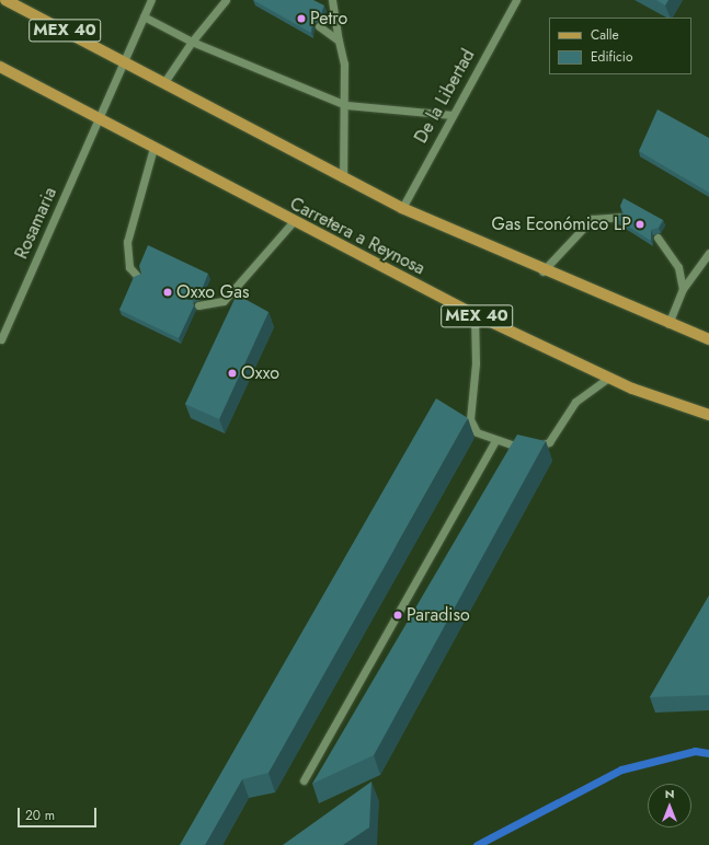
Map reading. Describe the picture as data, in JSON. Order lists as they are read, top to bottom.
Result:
{
  "streets": {
    "main road": ["MEX 40", "Carretera a Reynosa"],
    "street": ["De la Libertad", "Rosamaria"]
  },
  "crossings": [
    ["MEX 40", "De la Libertad"],
    ["MEX 40", "Rosamaria"],
    ["Rosamaria", "Carretera a Reynosa"]
  ],
  "places": [
    "Petro",
    "Gas Económico LP",
    "Oxxo Gas",
    "Oxxo",
    "Paradiso"
  ],
  "legend": ["Calle", "Edificio"],
  "scale_bar": "20 m",
  "north": "top"
}
